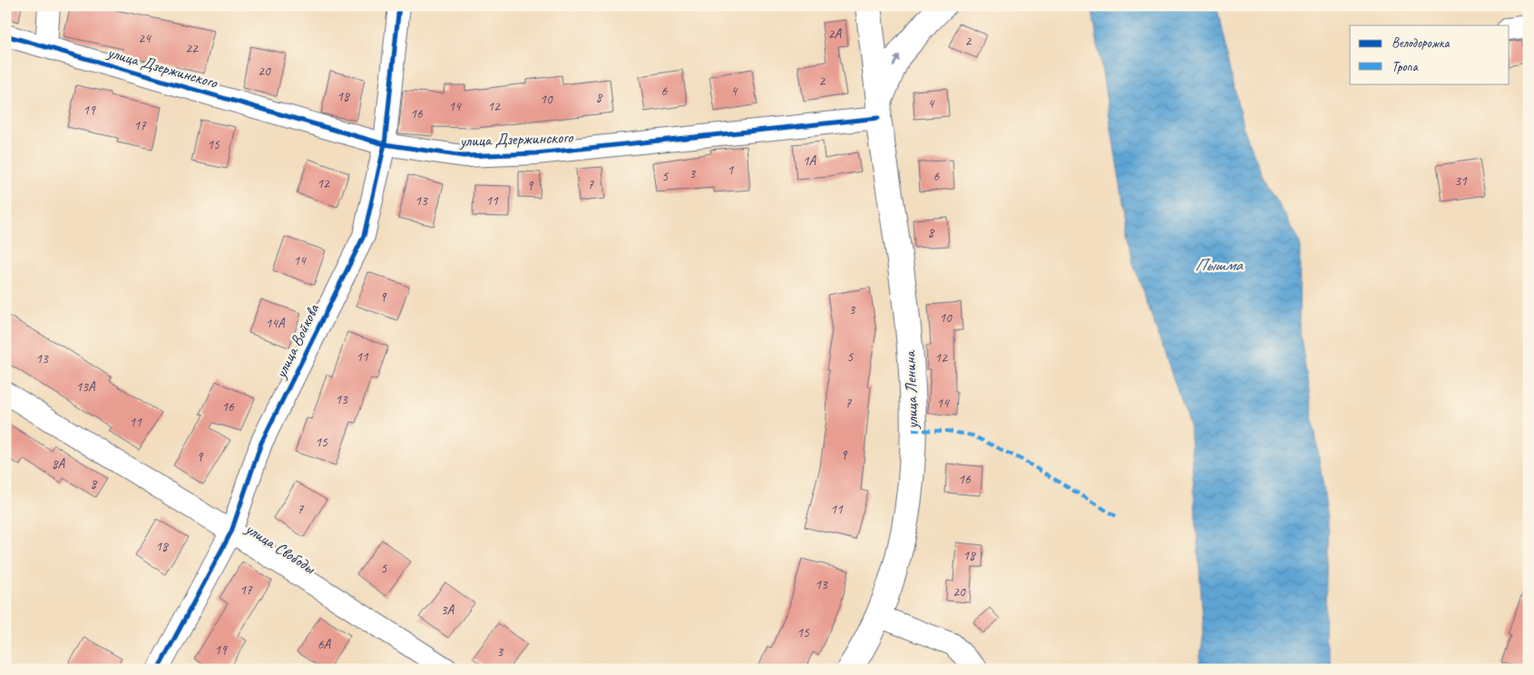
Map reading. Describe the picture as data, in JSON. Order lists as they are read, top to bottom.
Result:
{
  "streets": {
    "main road": ["улица Ленина"],
    "street": ["улица Дзержинского", "улица Войкова", "улица Свободы"]
  },
  "crossings": [
    ["улица Дзержинского", "улица Войкова"],
    ["улица Дзержинского", "улица Ленина"],
    ["улица Войкова", "улица Свободы"]
  ],
  "water": ["Пышма"],
  "house_numbers": [
    "2А",
    "24",
    "2",
    "22",
    "20",
    "2",
    "6",
    "4",
    "18",
    "8",
    "10",
    "4",
    "14",
    "12",
    "19",
    "16",
    "17",
    "15",
    "1А",
    "1",
    "3",
    "5",
    "6",
    "31",
    "12",
    "7",
    "9",
    "13",
    "11",
    "8",
    "14",
    "9",
    "3",
    "10",
    "14А",
    "11",
    "5",
    "12",
    "13",
    "13А",
    "13",
    "7",
    "14",
    "16",
    "11",
    "15",
    "9",
    "9",
    "8А",
    "16",
    "8",
    "7",
    "11",
    "18",
    "18",
    "5",
    "13",
    "17",
    "20",
    "3А",
    "15",
    "6А",
    "19",
    "3"
  ],
  "legend": ["Велодорожка", "Тропа"]
}
